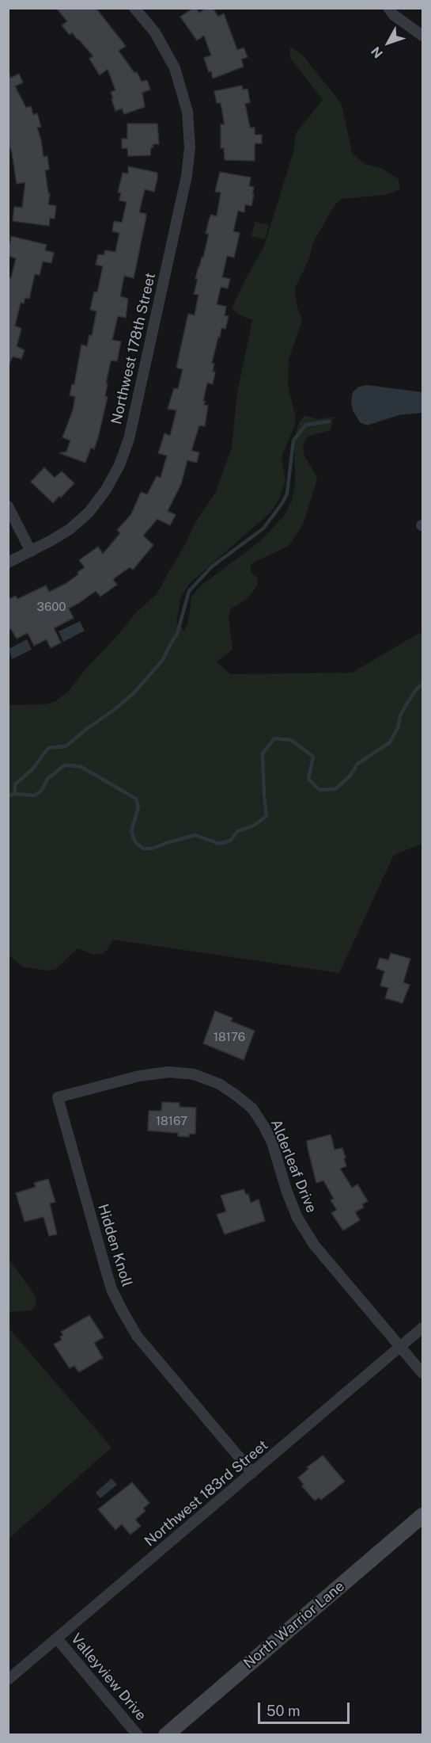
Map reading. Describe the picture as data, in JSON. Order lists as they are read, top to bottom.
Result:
{
  "streets": {
    "street": [
      "Northwest 178th Street",
      "Alderleaf Drive",
      "Hidden Knoll",
      "Northwest 183rd Street",
      "North Warrior Lane",
      "Valleyview Drive"
    ]
  },
  "crossings": [
    ["Alderleaf Drive", "Hidden Knoll"],
    ["Alderleaf Drive", "Northwest 183rd Street"],
    ["Hidden Knoll", "Northwest 183rd Street"],
    ["Northwest 183rd Street", "Valleyview Drive"]
  ],
  "house_numbers": ["3600", "18176", "18167"],
  "scale_bar": "50 m",
  "north": "bottom left"
}
